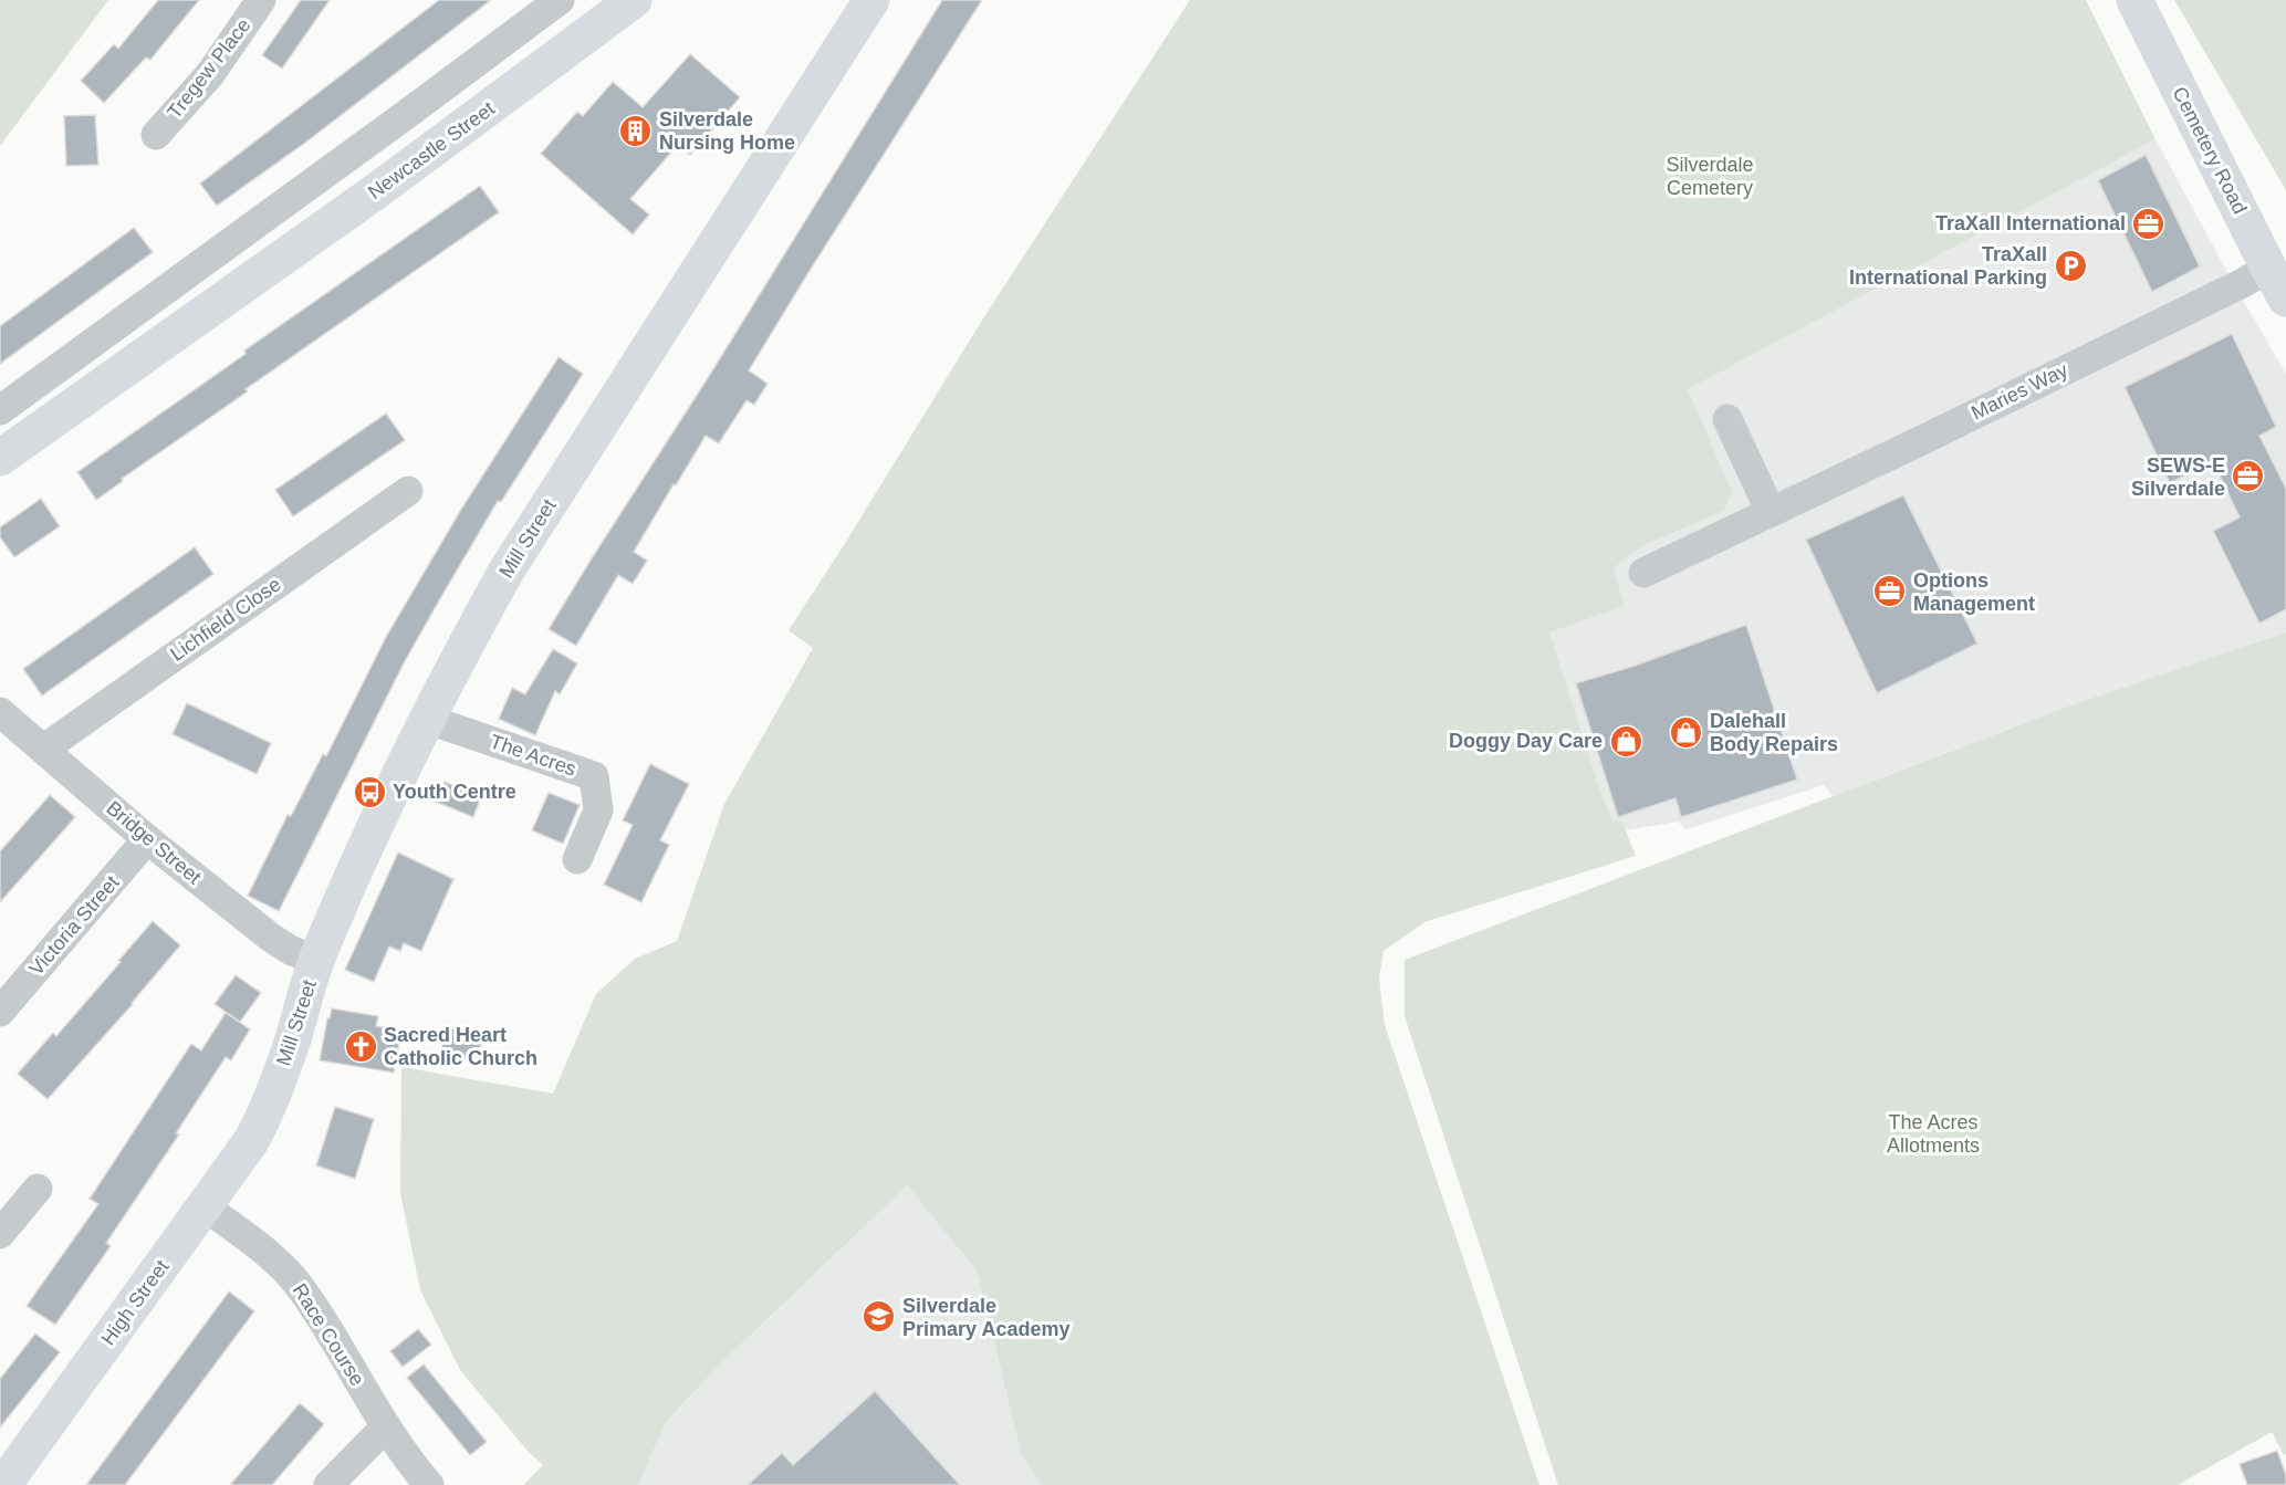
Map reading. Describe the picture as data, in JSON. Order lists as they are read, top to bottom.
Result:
{
  "streets": {
    "street": [
      "Tregew Place",
      "Newcastle Street",
      "Cemetery Road",
      "Maries Way",
      "Mill Street",
      "Lichfield Close",
      "The Acres",
      "Bridge Street",
      "Victoria Street",
      "High Street",
      "Race Course"
    ]
  },
  "crossings": [
    ["Cemetery Road", "Maries Way"],
    ["Mill Street", "The Acres"],
    ["Mill Street", "Bridge Street"],
    ["Mill Street", "High Street"],
    ["Lichfield Close", "Bridge Street"],
    ["Bridge Street", "Victoria Street"],
    ["High Street", "Race Course"]
  ],
  "parks": ["Silverdale Cemetery", "The Acres Allotments"],
  "places": {
    "building": ["Silverdale Nursing Home"],
    "office": ["TraXall International", "SEWS-E Silverdale", "Options Management"],
    "parking": ["TraXall International Parking"],
    "shop": ["Dalehall Body Repairs", "Doggy Day Care"],
    "bus stop": ["Youth Centre"],
    "church": ["Sacred Heart Catholic Church"],
    "school or university": ["Silverdale Primary Academy"]
  }
}
